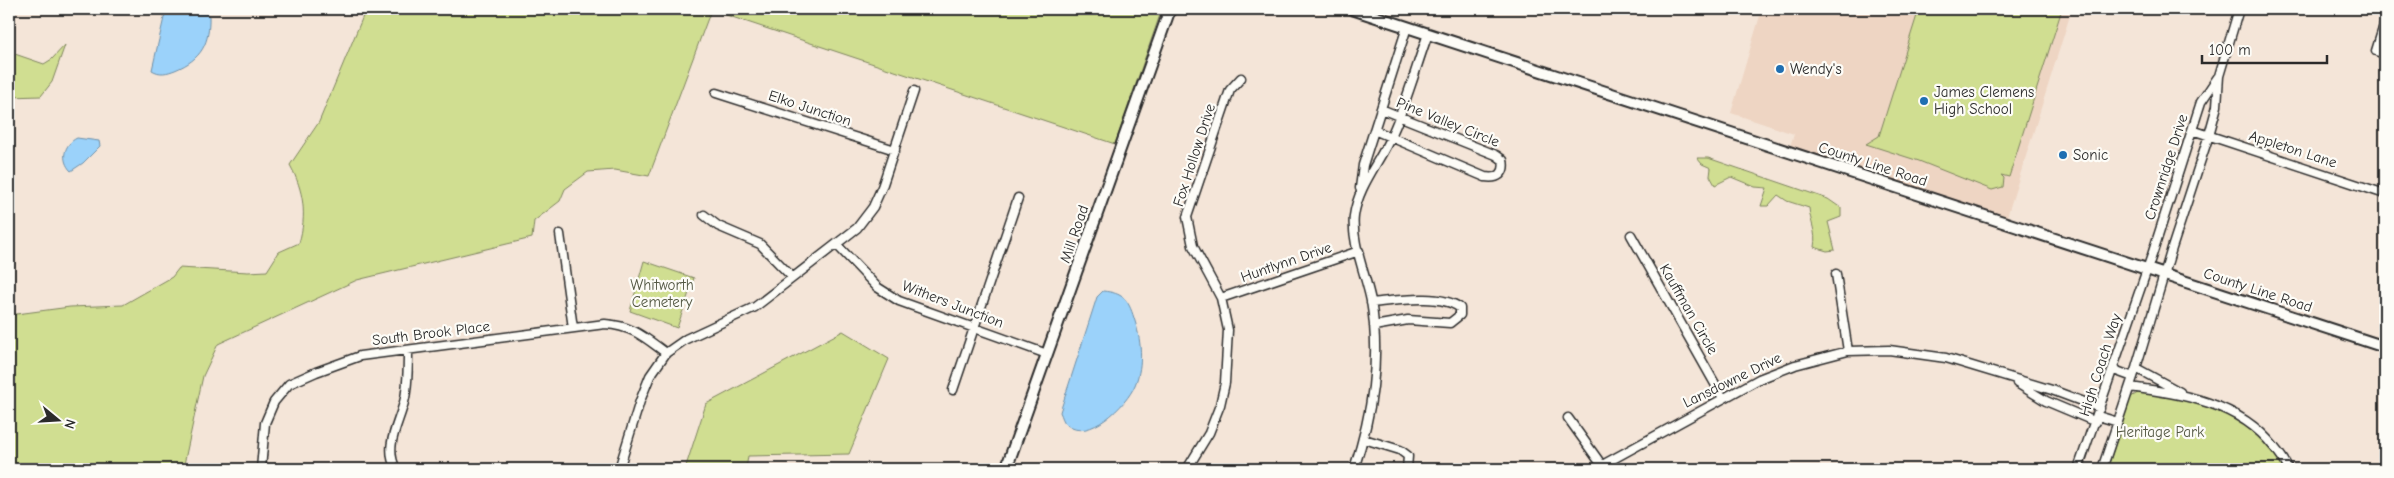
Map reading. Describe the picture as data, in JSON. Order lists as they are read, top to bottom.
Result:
{
  "streets": {
    "main road": ["County Line Road", "Mill Road"],
    "street": [
      "Elko Junction",
      "Pine Valley Circle",
      "Appleton Lane",
      "Fox Hollow Drive",
      "Crownridge Drive",
      "Huntlynn Drive",
      "Withers Junction",
      "Kauffman Circle",
      "South Brook Place",
      "High Coach Way",
      "Lansdowne Drive"
    ]
  },
  "crossings": [
    ["Appleton Lane", "Crownridge Drive"],
    ["Fox Hollow Drive", "Huntlynn Drive"],
    ["County Line Road", "Crownridge Drive"],
    ["County Line Road", "High Coach Way"],
    ["Crownridge Drive", "High Coach Way"],
    ["Mill Road", "Withers Junction"],
    ["Kauffman Circle", "Lansdowne Drive"],
    ["High Coach Way", "Lansdowne Drive"]
  ],
  "parks": ["Whitworth Cemetery", "Heritage Park"],
  "places": ["Wendy's", "James Clemens High School", "Sonic"],
  "scale_bar": "100 m",
  "north": "right"
}
